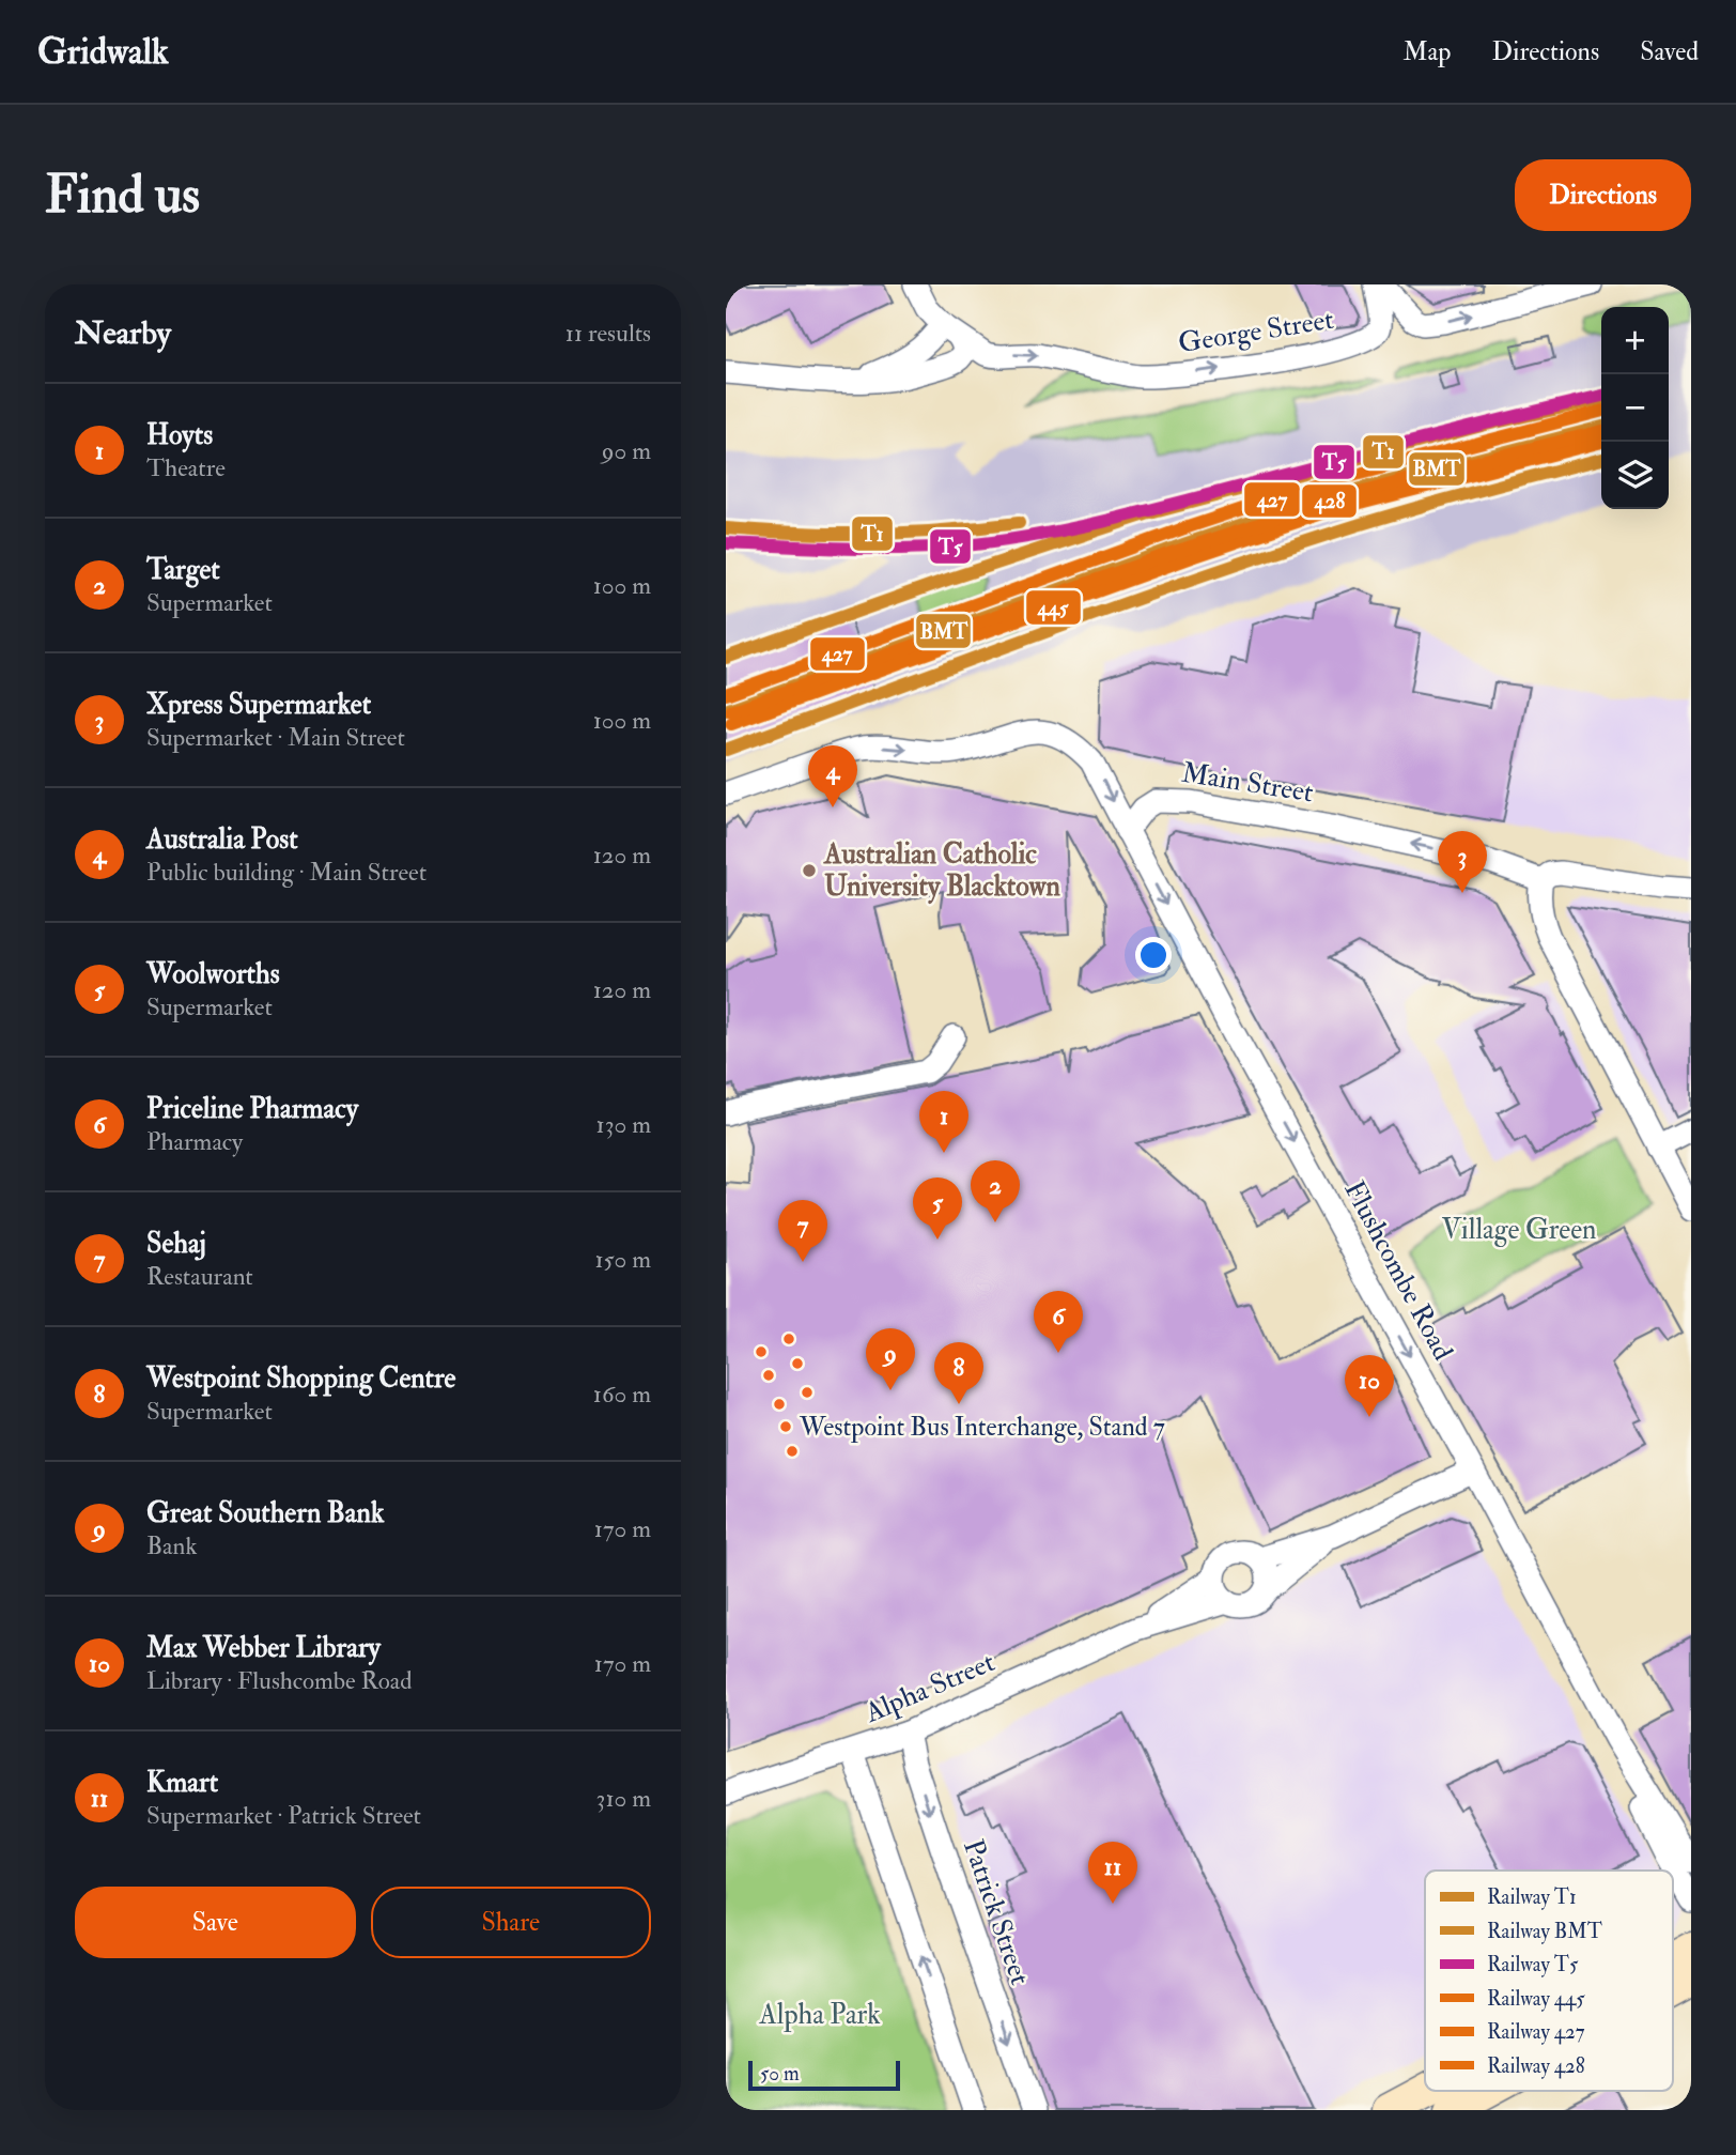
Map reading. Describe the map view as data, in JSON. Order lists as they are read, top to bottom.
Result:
{
  "streets": {
    "street": [
      "George Street",
      "Main Street",
      "Flushcombe Road",
      "Alpha Street",
      "Patrick Street"
    ]
  },
  "crossings": [
    ["Main Street", "Flushcombe Road"],
    ["Alpha Street", "Patrick Street"]
  ],
  "one_way": ["Main Street", "Flushcombe Road"],
  "parks": ["Village Green", "Alpha Park"],
  "places": ["Australian Catholic University Blacktown", "Westpoint Bus Interchange, Stand 7"],
  "lines": [
    "rail line T5",
    "rail line T1",
    "rail line 427",
    "rail line BMT",
    "rail line 428",
    "rail line 445"
  ],
  "legend": [
    "Railway T1",
    "Railway BMT",
    "Railway T5",
    "Railway 445",
    "Railway 427",
    "Railway 428"
  ],
  "scale_bar": "50 m",
  "page": {
    "header": "Gridwalk",
    "nav": ["Map", "Directions", "Saved"],
    "buttons": [
      "Directions",
      ["Save", "Share"]
    ],
    "title": "Find us",
    "heading": ["Nearby", "11 results"],
    "map_buttons": ["+", "−"],
    "list": [
      {
        "mark": "1",
        "name": "Hoyts",
        "note": "Theatre",
        "value": "90 m"
      },
      {
        "mark": "2",
        "name": "Target",
        "note": "Supermarket",
        "value": "100 m"
      },
      {
        "mark": "3",
        "name": "Xpress Supermarket",
        "note": "Supermarket · Main Street",
        "value": "100 m"
      },
      {
        "mark": "4",
        "name": "Australia Post",
        "note": "Public building · Main Street",
        "value": "120 m"
      },
      {
        "mark": "5",
        "name": "Woolworths",
        "note": "Supermarket",
        "value": "120 m"
      },
      {
        "mark": "6",
        "name": "Priceline Pharmacy",
        "note": "Pharmacy",
        "value": "130 m"
      },
      {
        "mark": "7",
        "name": "Sehaj",
        "note": "Restaurant",
        "value": "150 m"
      },
      {
        "mark": "8",
        "name": "Westpoint Shopping Centre",
        "note": "Supermarket",
        "value": "160 m"
      },
      {
        "mark": "9",
        "name": "Great Southern Bank",
        "note": "Bank",
        "value": "170 m"
      },
      {
        "mark": "10",
        "name": "Max Webber Library",
        "note": "Library · Flushcombe Road",
        "value": "170 m"
      },
      {
        "mark": "11",
        "name": "Kmart",
        "note": "Supermarket · Patrick Street",
        "value": "310 m"
      }
    ],
    "pins": [
      "4",
      "3",
      "1",
      "2",
      "5",
      "7",
      "6",
      "9",
      "8",
      "10",
      "11"
    ],
    "scale": "50 m"
  }
}
